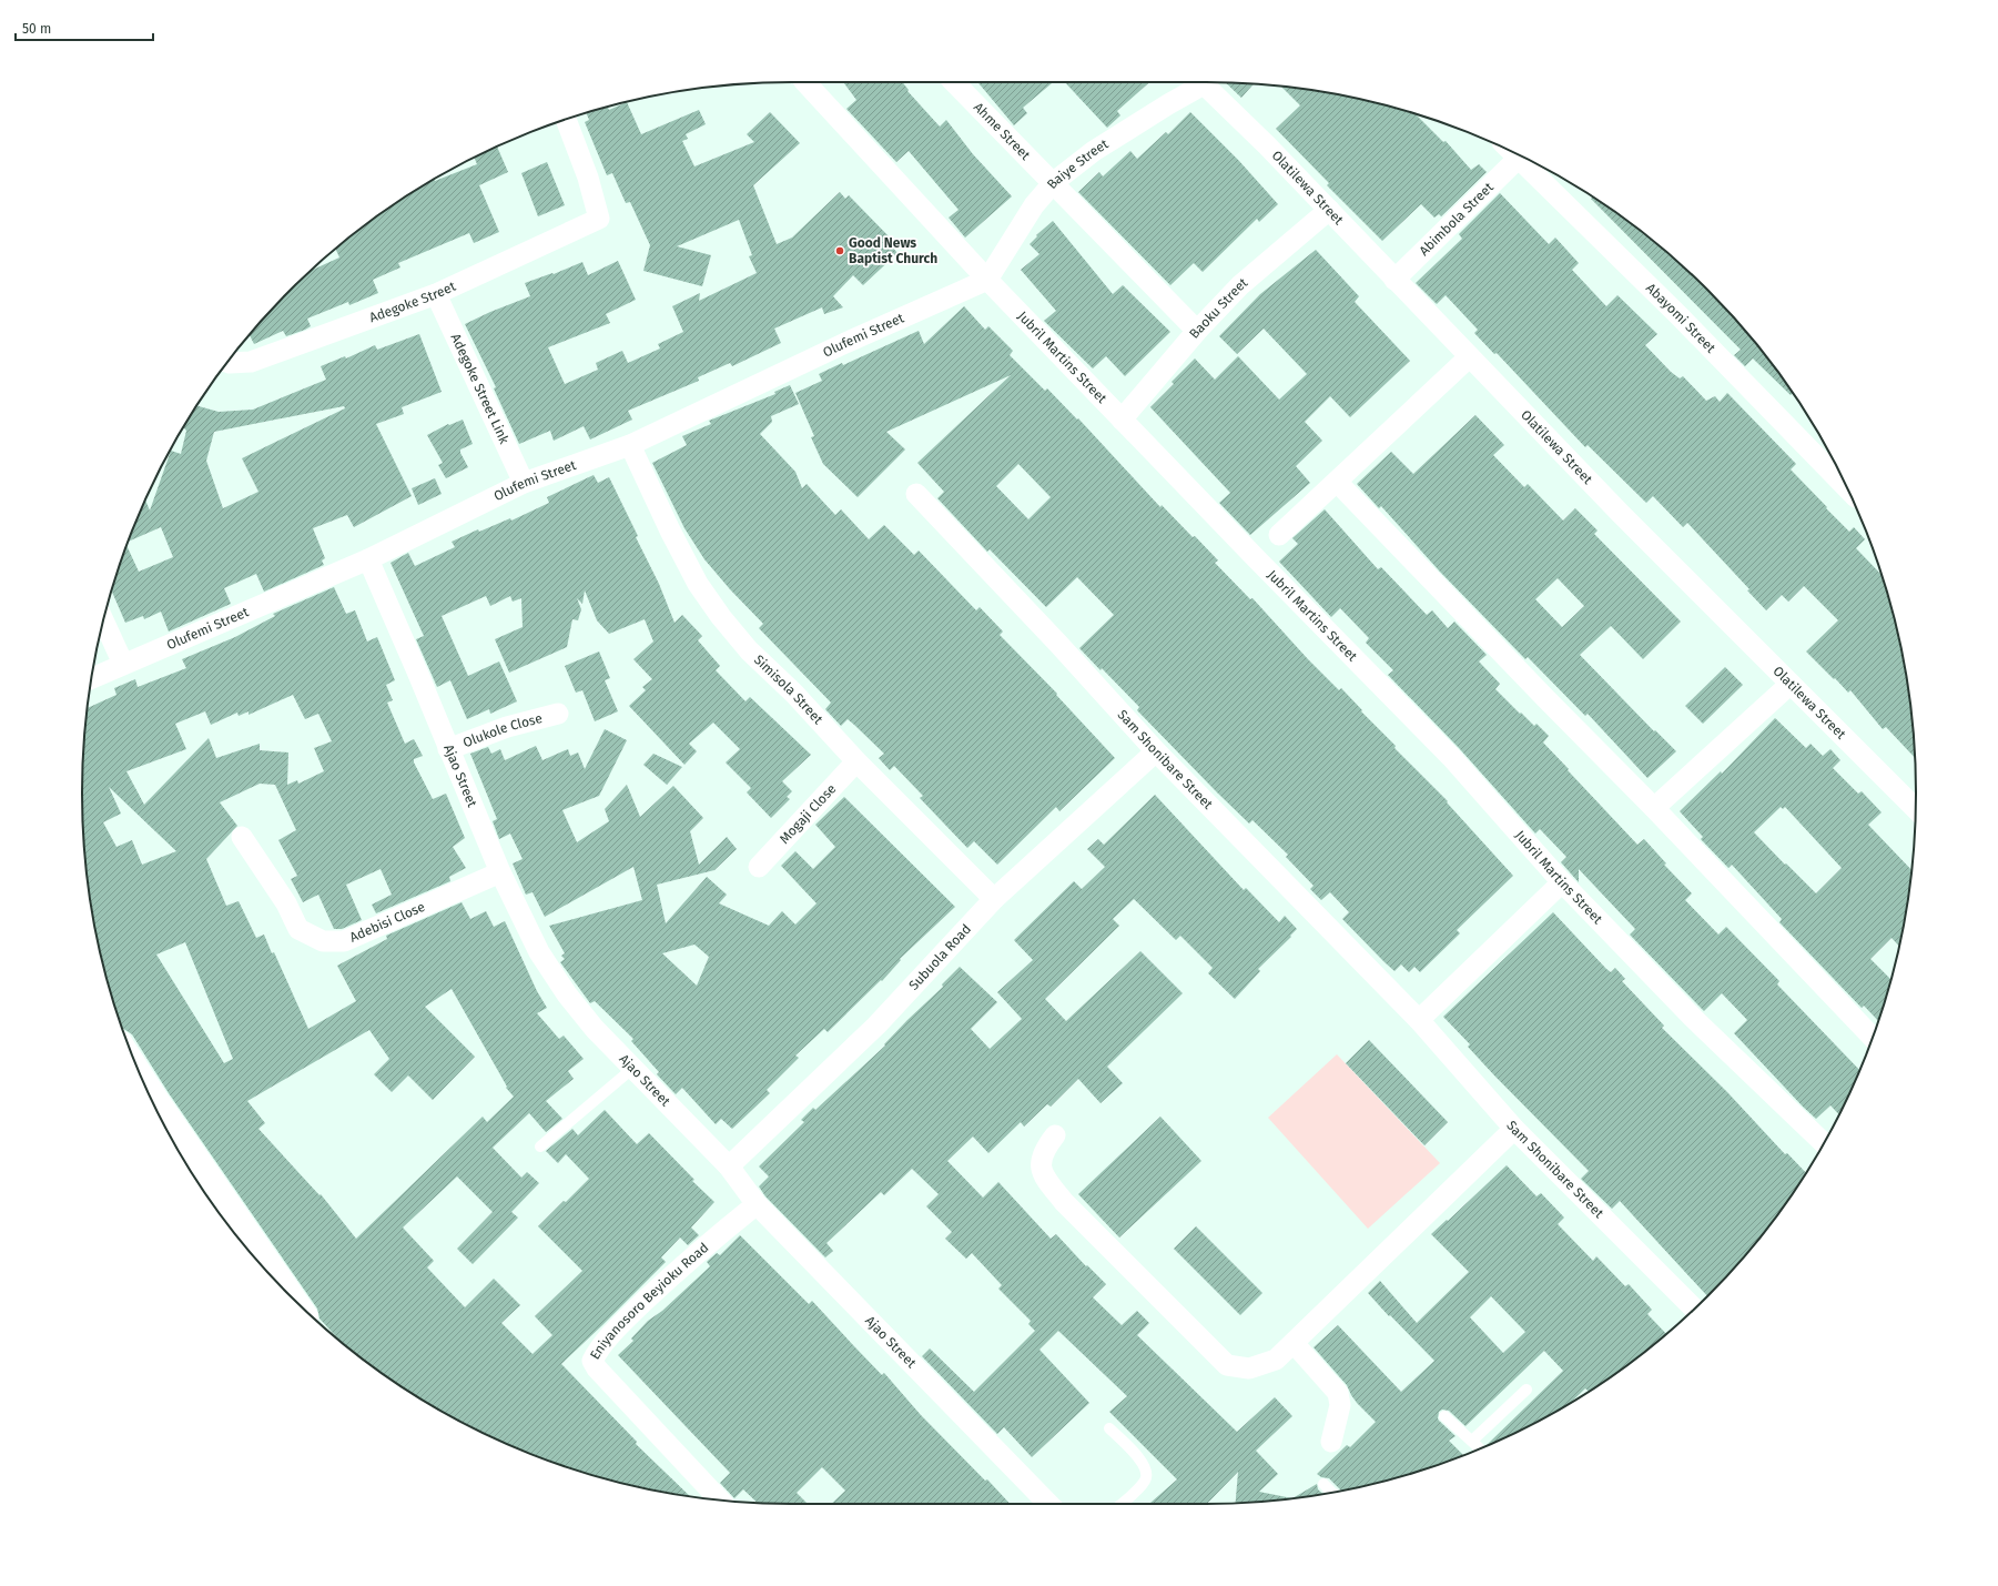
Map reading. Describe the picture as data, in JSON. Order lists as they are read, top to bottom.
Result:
{
  "streets": {
    "street": [
      "Ahme Street",
      "Baiye Street",
      "Olatilewa Street",
      "Abimbola Street",
      "Adegoke Street",
      "Baoku Street",
      "Abayomi Street",
      "Olufemi Street",
      "Jubril Martins Street",
      "Adegoke Street Link",
      "Simisola Street",
      "Olukole Close",
      "Sam Shonibare Street",
      "Ajao Street",
      "Mogaji Close",
      "Adebisi Close",
      "Subuola Road",
      "Eniyanosoro Beyioku Road"
    ]
  },
  "crossings": [
    ["Ahme Street", "Baiye Street"],
    ["Ahme Street", "Baoku Street"],
    ["Baiye Street", "Olufemi Street"],
    ["Baiye Street", "Jubril Martins Street"],
    ["Olatilewa Street", "Abimbola Street"],
    ["Olatilewa Street", "Baoku Street"],
    ["Abimbola Street", "Abayomi Street"],
    ["Adegoke Street", "Adegoke Street Link"],
    ["Baoku Street", "Jubril Martins Street"],
    ["Olufemi Street", "Jubril Martins Street"],
    ["Olufemi Street", "Adegoke Street Link"],
    ["Olufemi Street", "Simisola Street"],
    ["Olufemi Street", "Ajao Street"],
    ["Simisola Street", "Mogaji Close"],
    ["Simisola Street", "Subuola Road"],
    ["Olukole Close", "Ajao Street"],
    ["Sam Shonibare Street", "Subuola Road"],
    ["Ajao Street", "Adebisi Close"],
    ["Ajao Street", "Subuola Road"],
    ["Ajao Street", "Eniyanosoro Beyioku Road"]
  ],
  "places": ["Good News Baptist Church"],
  "scale_bar": "50 m"
}
